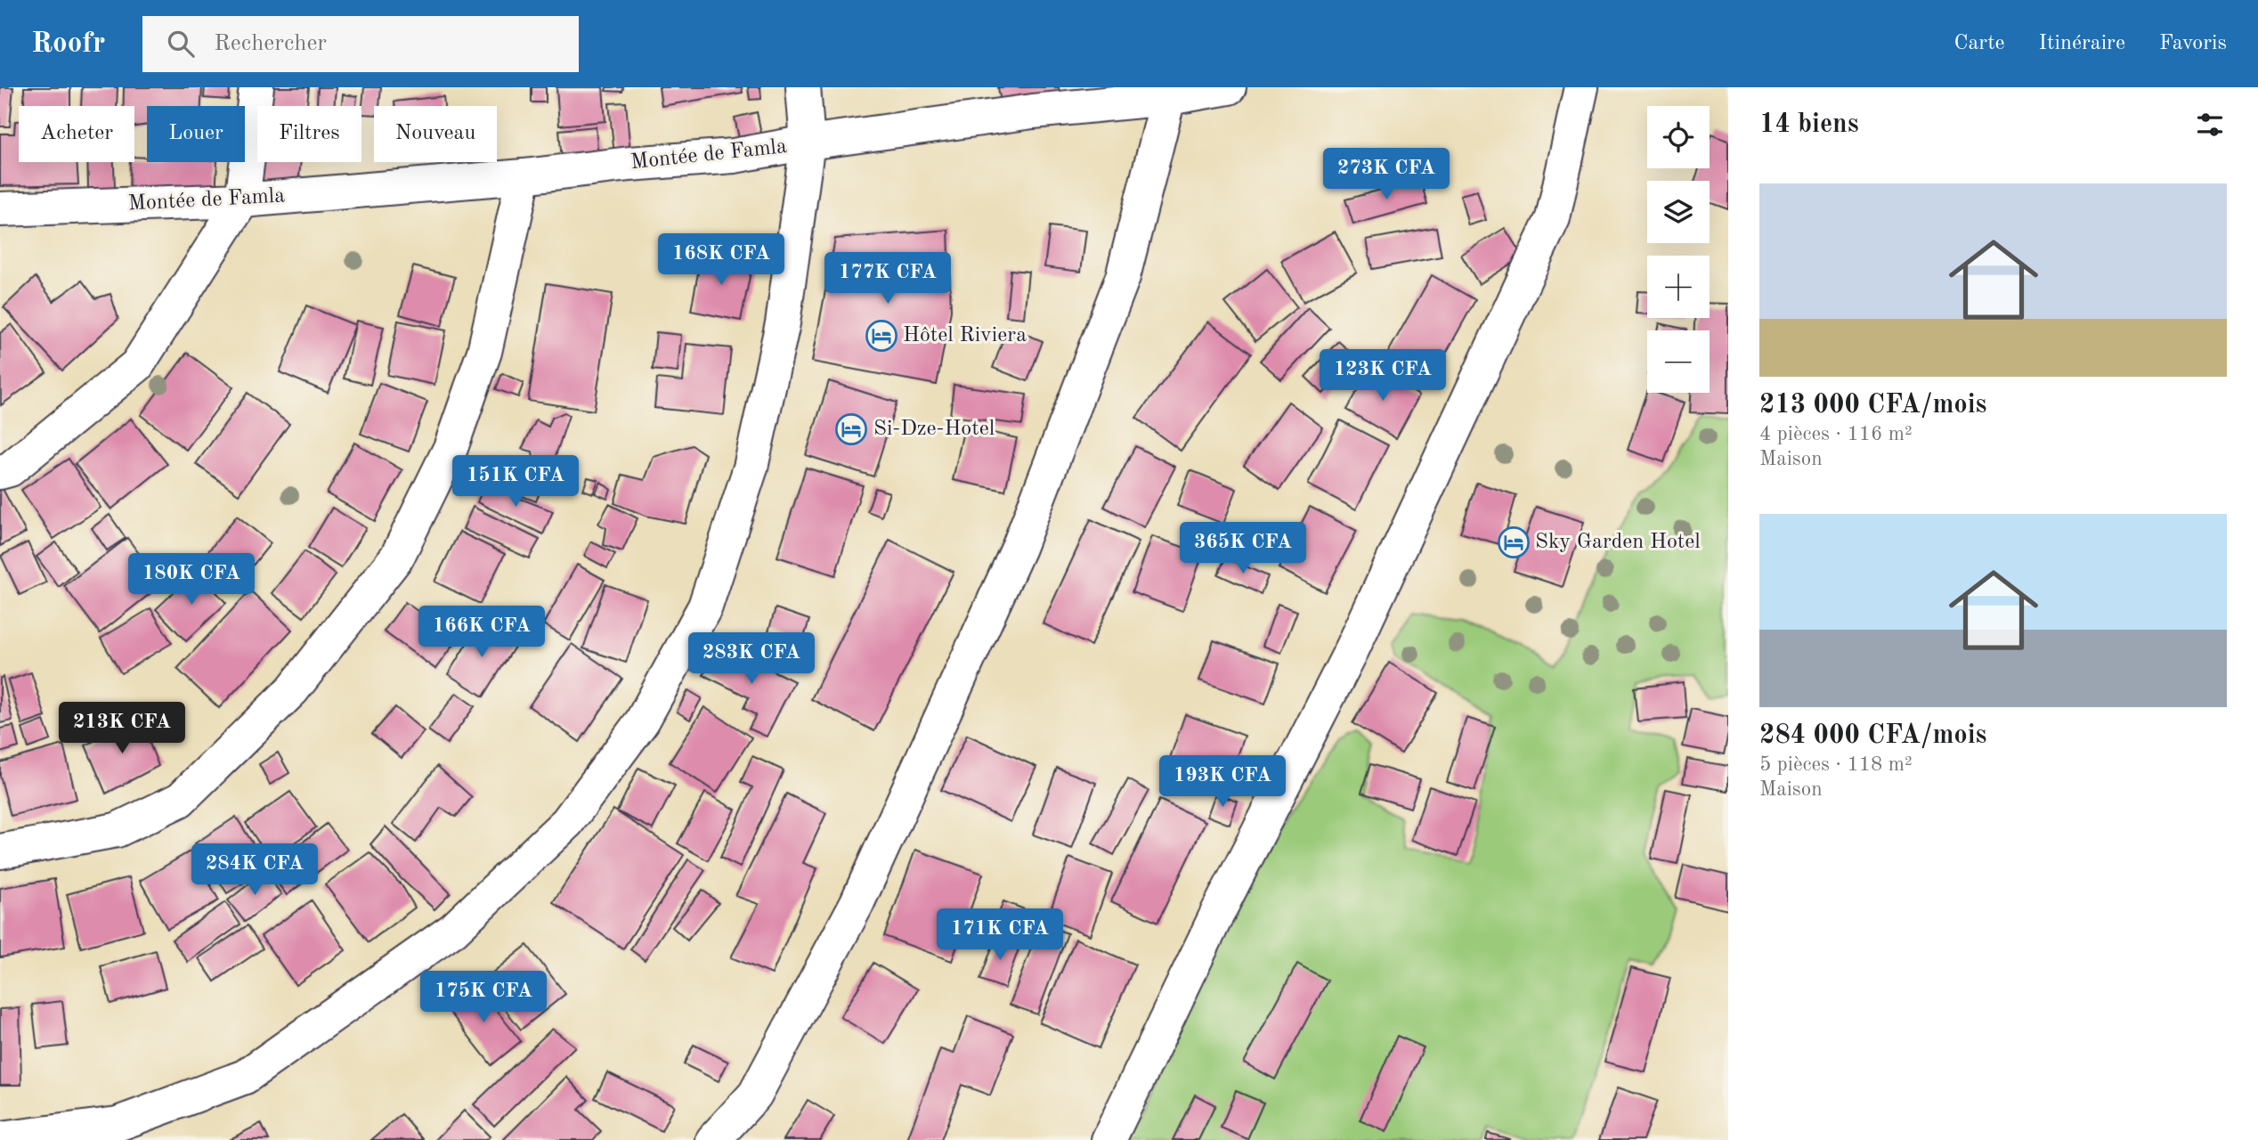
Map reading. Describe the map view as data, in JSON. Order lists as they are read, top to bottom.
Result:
{
  "streets": {
    "street": ["Montée de Famla"]
  },
  "places": {
    "hotel": ["Hôtel Riviera", "Si-Dze-Hotel", "Sky Garden Hotel"]
  },
  "page": {
    "header": "Roofr",
    "search": "Rechercher",
    "nav": ["Carte", "Itinéraire", "Favoris"],
    "heading": "14 biens",
    "map_buttons": ["+", "−"],
    "chip": [
      "Acheter",
      "Louer",
      "Filtres",
      "Nouveau"
    ],
    "price": [
      "273K CFA",
      "168K CFA",
      "177K CFA",
      "123K CFA",
      "151K CFA",
      "365K CFA",
      "180K CFA",
      "166K CFA",
      "283K CFA",
      "213K CFA",
      "193K CFA",
      "284K CFA",
      "171K CFA",
      "175K CFA"
    ],
    "list": [
      {
        "name": "213 000 CFA/mois",
        "note": "4 pièces · 116 m² · Maison"
      },
      {
        "name": "284 000 CFA/mois",
        "note": "5 pièces · 118 m² · Maison"
      }
    ]
  }
}
